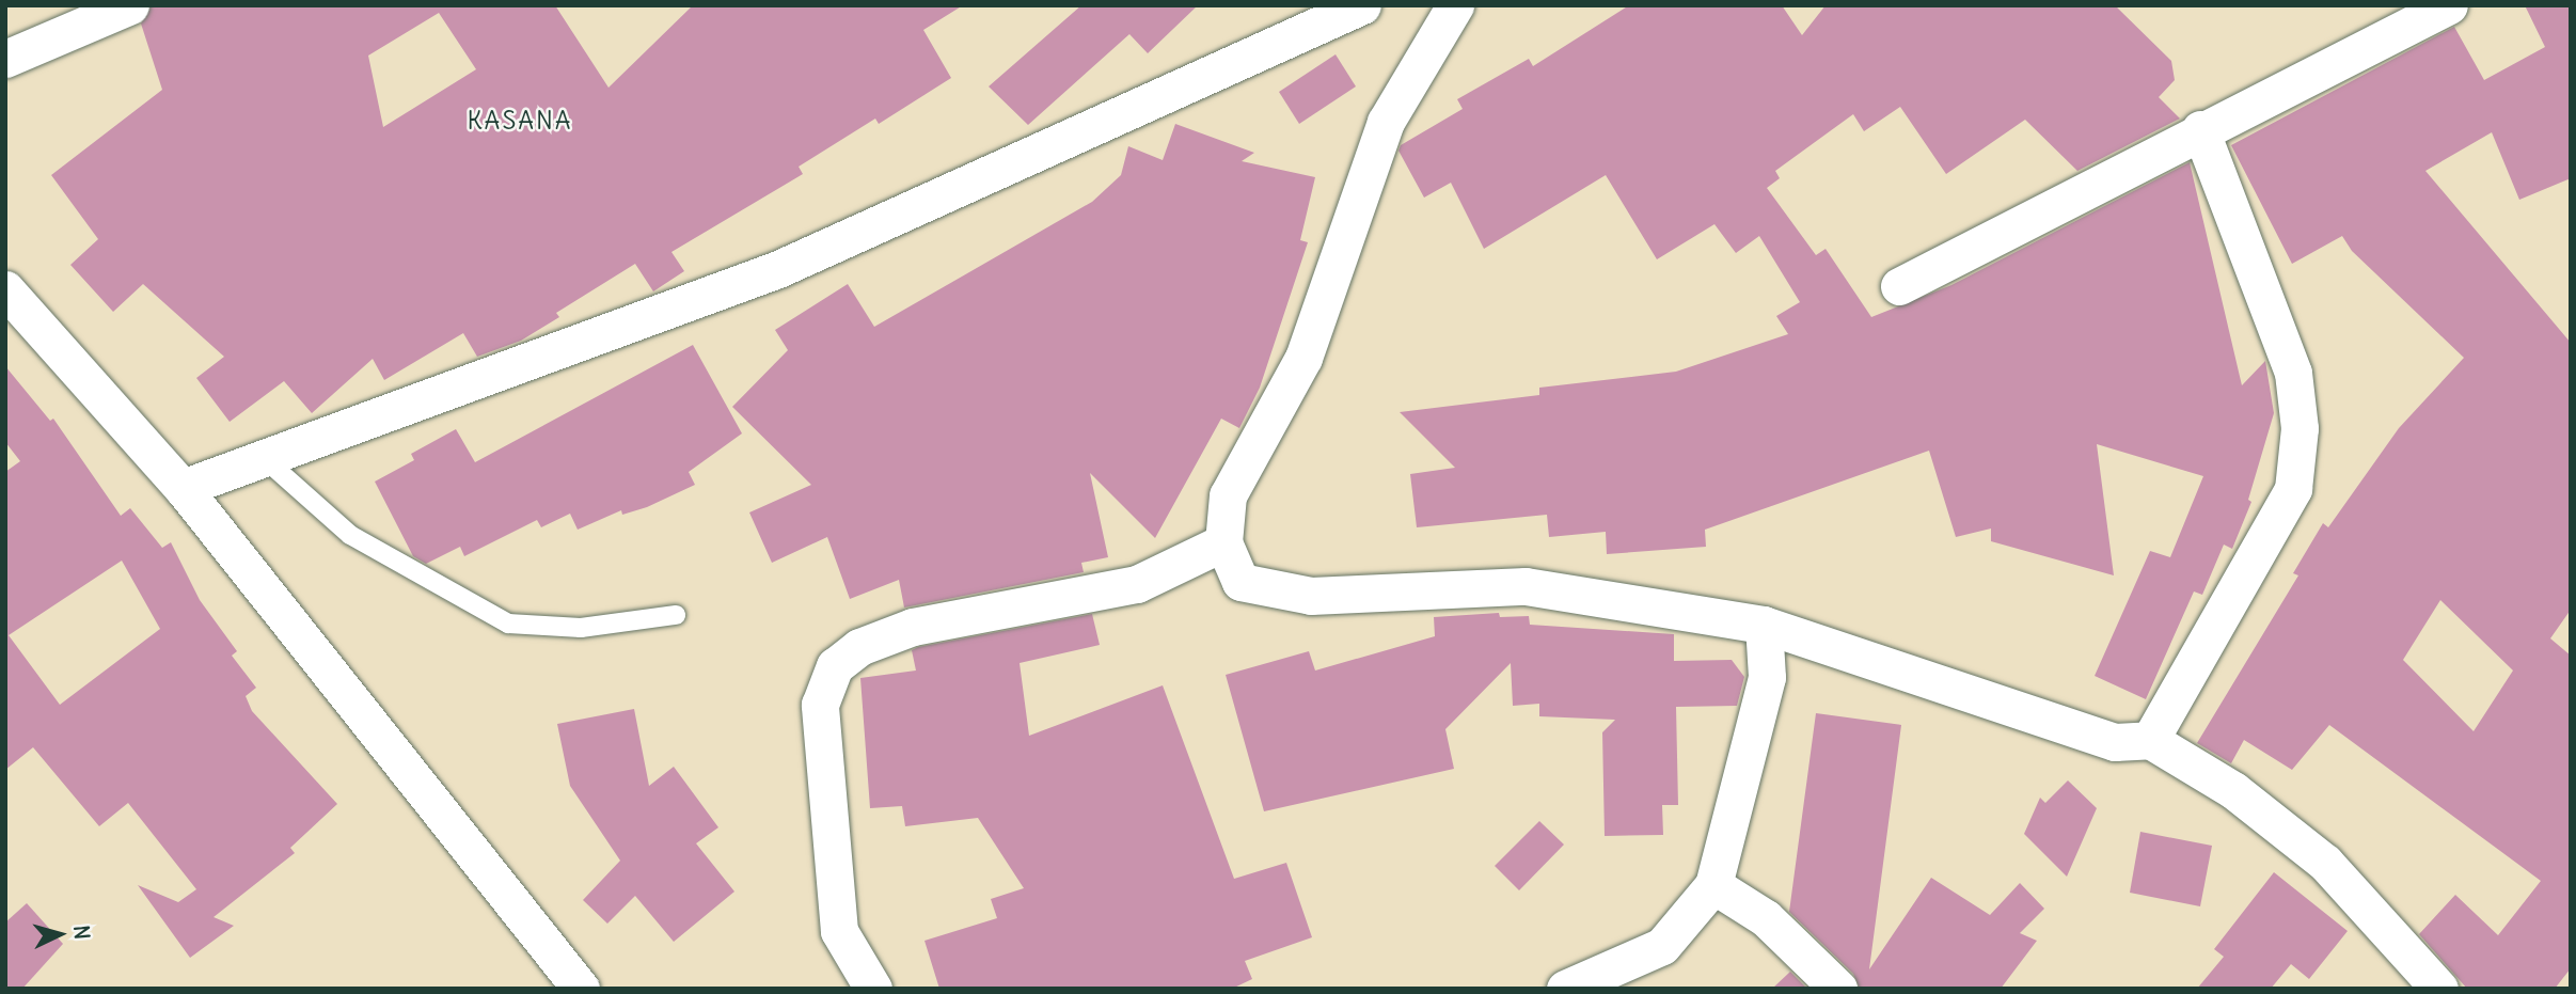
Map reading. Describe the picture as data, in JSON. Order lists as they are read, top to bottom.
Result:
{
  "districts": ["KASANA"],
  "north": "right"
}
